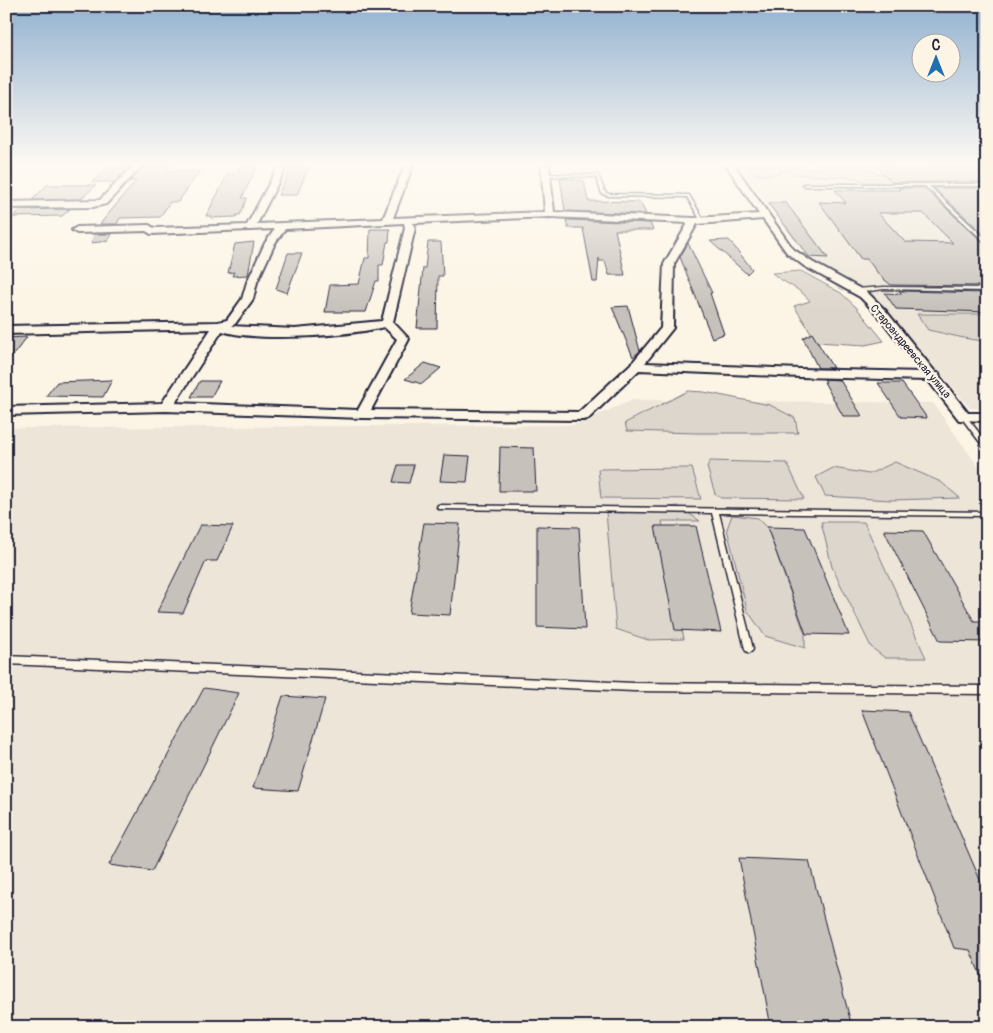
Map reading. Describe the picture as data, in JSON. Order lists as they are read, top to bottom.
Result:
{
  "streets": {
    "street": ["Староандреевская улица"]
  },
  "north": "top"
}
